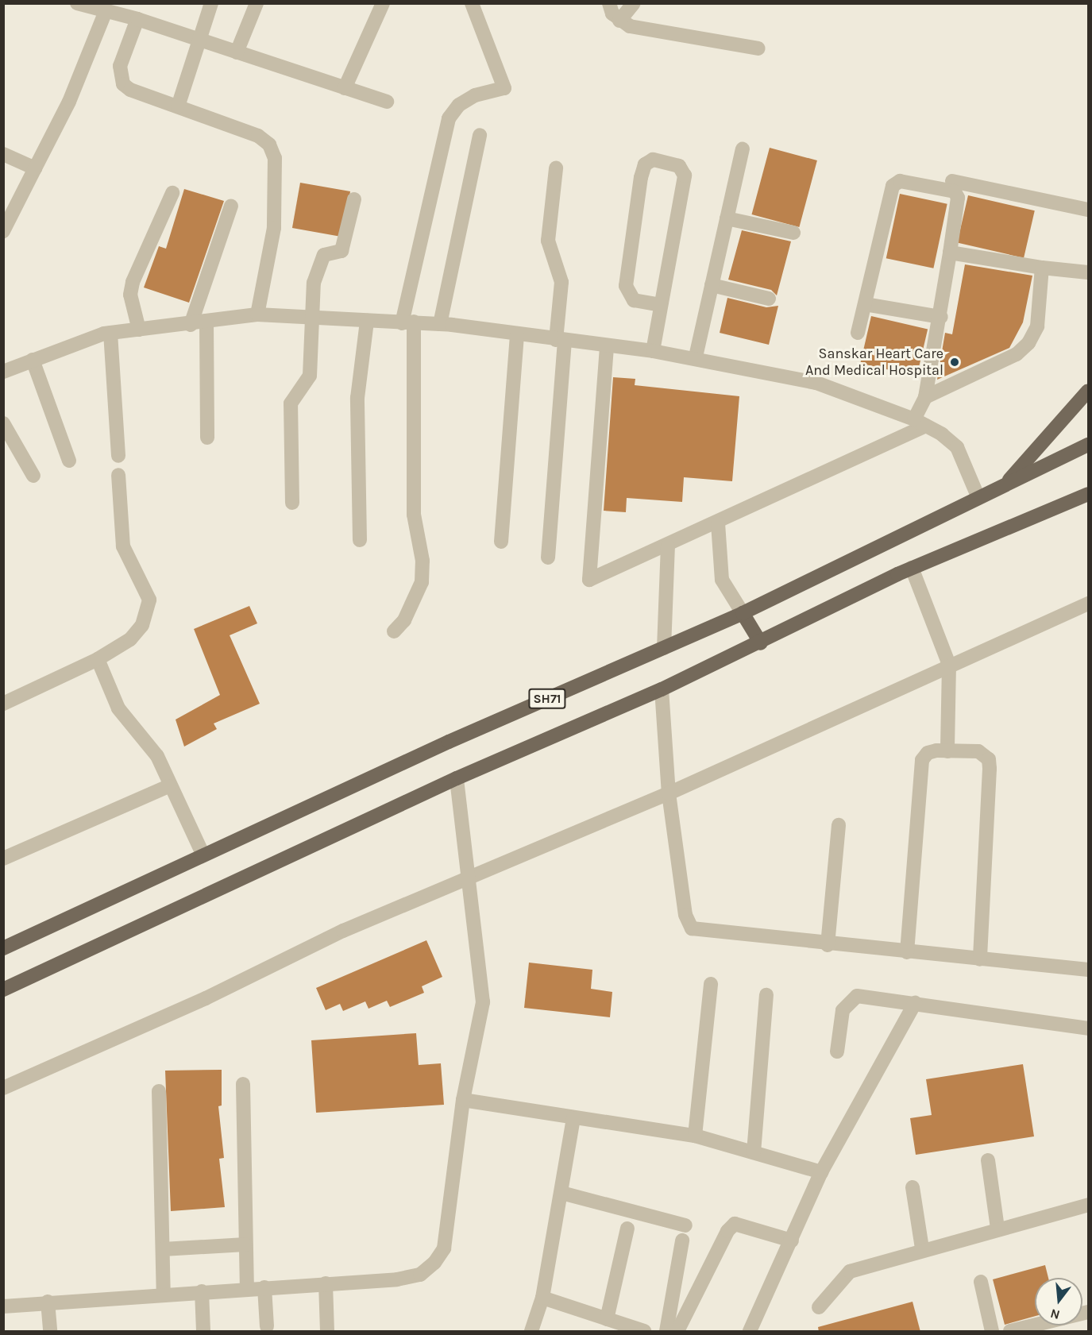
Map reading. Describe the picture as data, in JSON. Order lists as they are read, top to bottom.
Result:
{
  "streets": {
    "main road": ["SH71"]
  },
  "places": ["Sanskar Heart Care And Medical Hospital"],
  "north": "bottom"
}
